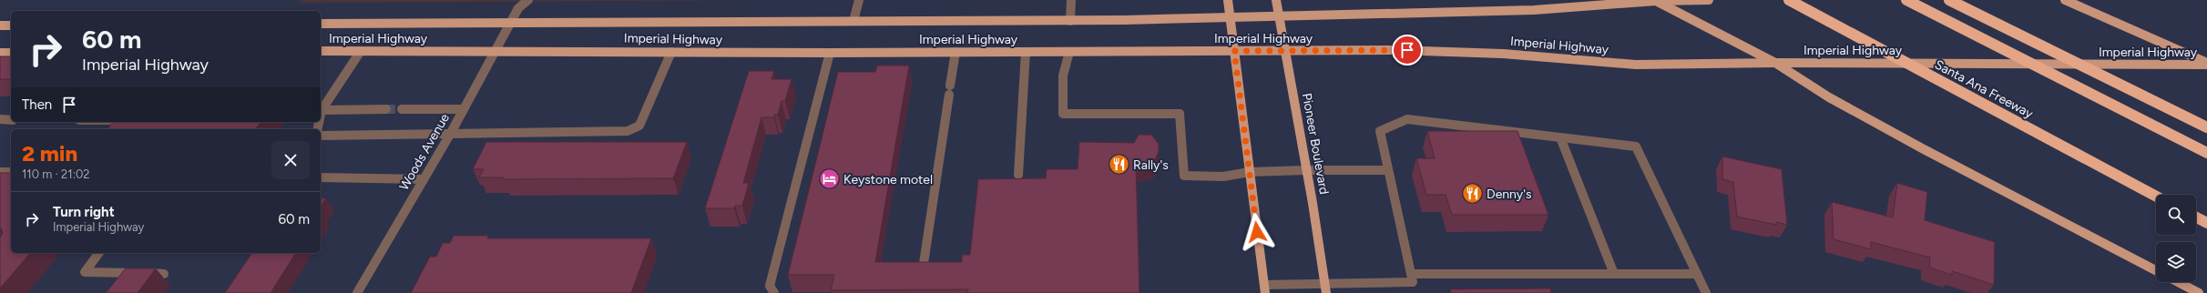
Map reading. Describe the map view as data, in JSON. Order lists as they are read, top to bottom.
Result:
{
  "streets": {
    "highway": ["Santa Ana Freeway"],
    "main road": ["Imperial Highway", "Pioneer Boulevard"],
    "street": ["Woods Avenue"]
  },
  "crossings": [
    ["Imperial Highway", "Pioneer Boulevard"],
    ["Imperial Highway", "Woods Avenue"]
  ],
  "places": {
    "restaurant": ["Rally's", "Denny's"],
    "hotel": ["Keystone motel"]
  },
  "page": {
    "turn": ["60 m", "Imperial Highway"],
    "then": "Then",
    "heading": ["2 min", "110 m · 21:02"],
    "list": [
      {
        "name": "Turn right",
        "note": "Imperial Highway",
        "value": "60 m"
      }
    ]
  }
}
